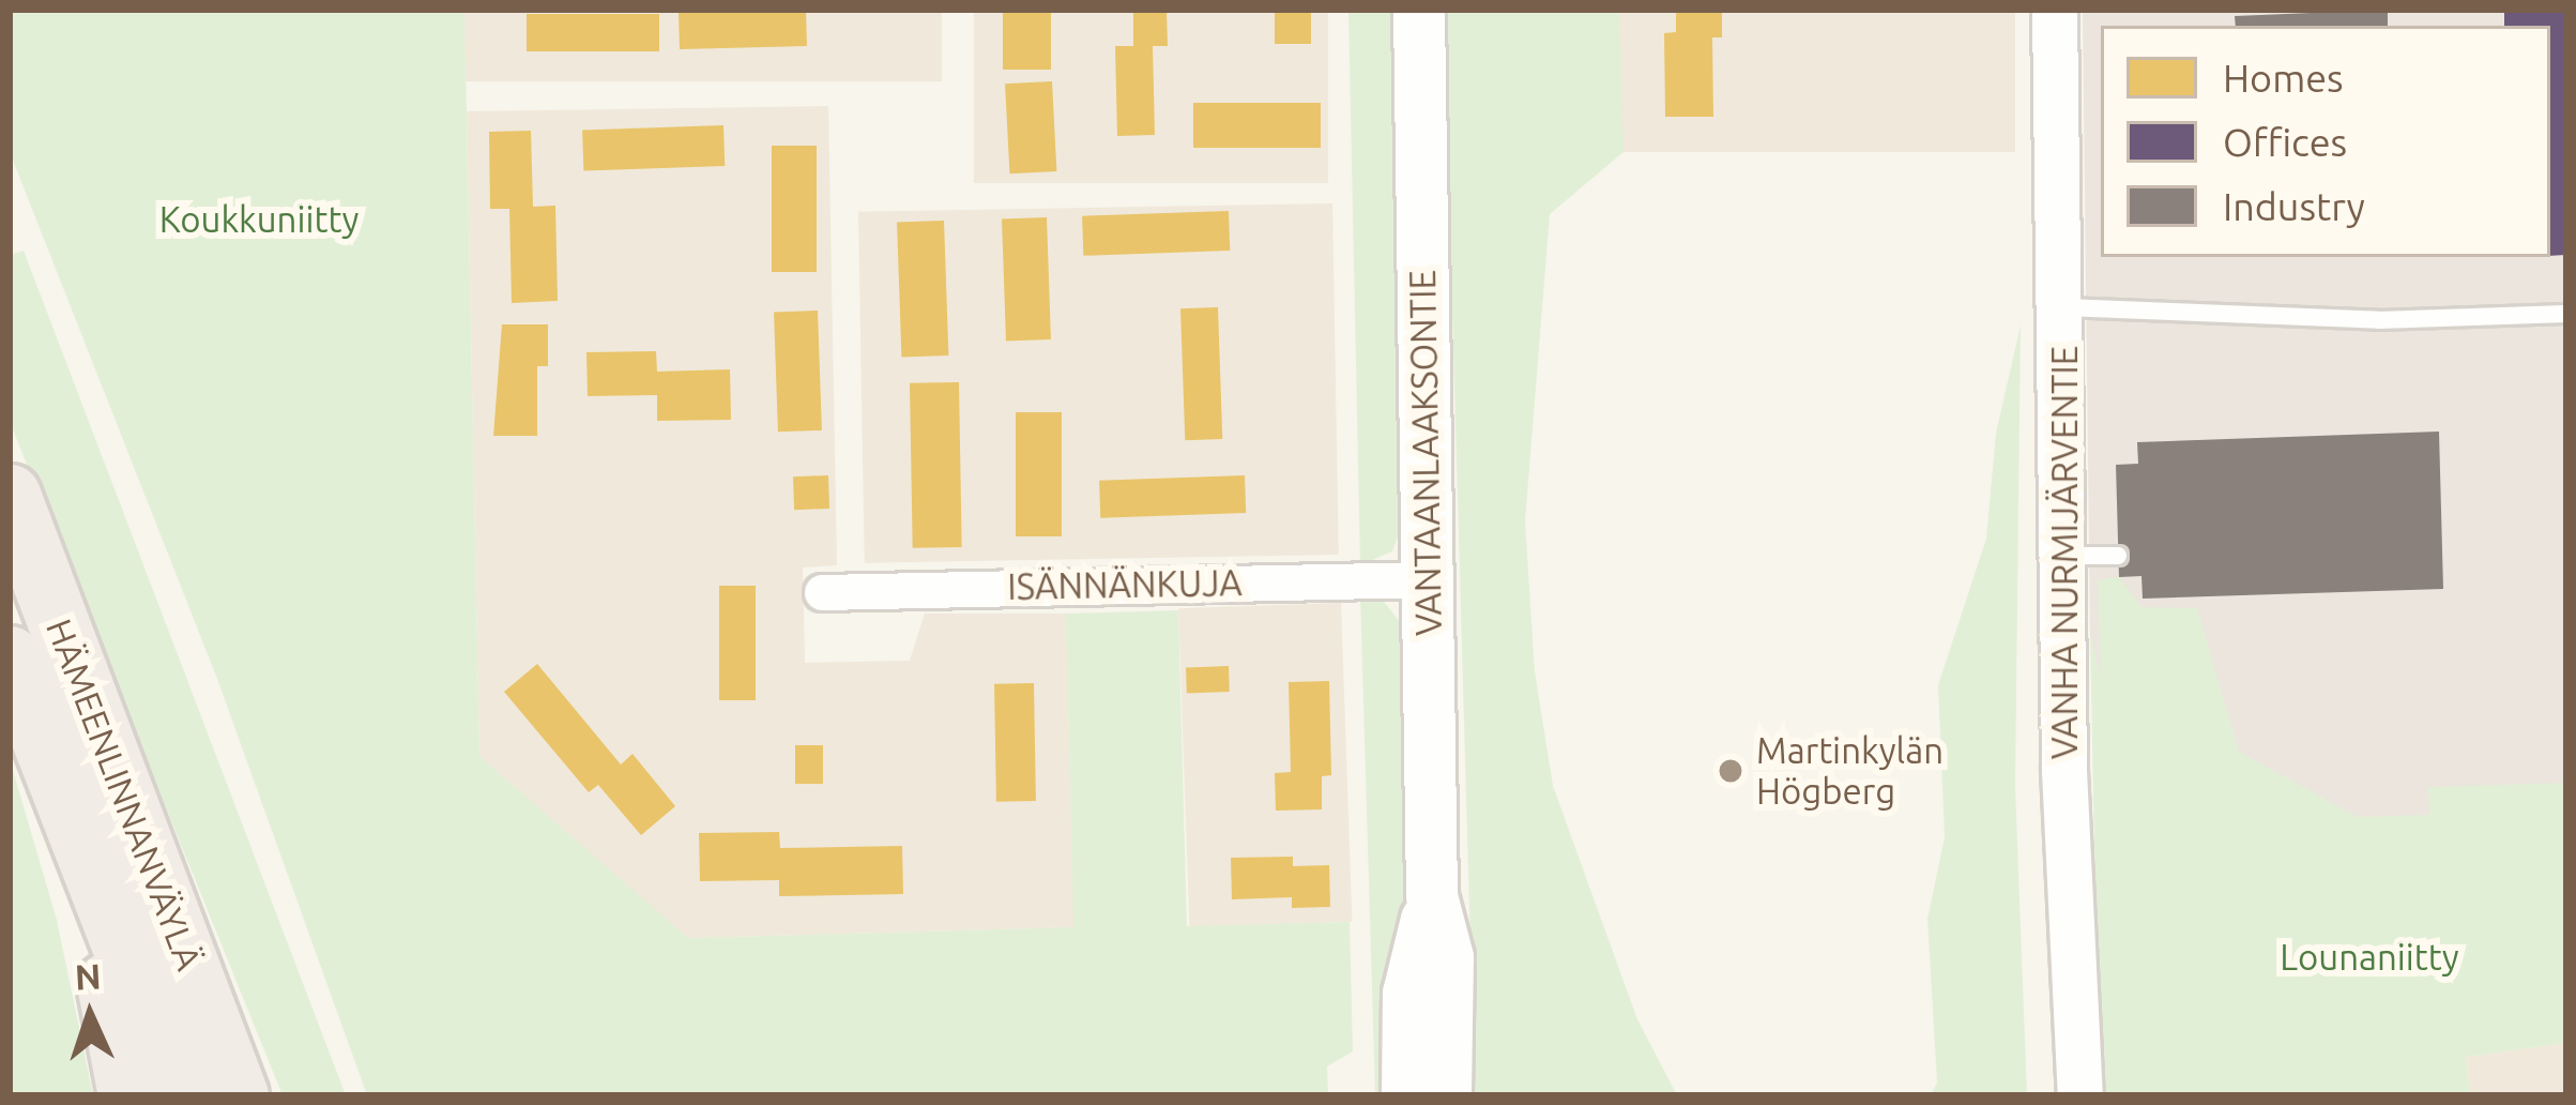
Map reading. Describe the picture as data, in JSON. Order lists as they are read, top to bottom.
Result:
{
  "streets": {
    "highway": ["HÄMEENLINNANVÄYLÄ"],
    "main road": ["VANTAANLAAKSONTIE"],
    "street": ["VANHA NURMIJÄRVENTIE", "ISÄNNÄNKUJA"]
  },
  "crossings": [
    ["VANTAANLAAKSONTIE", "ISÄNNÄNKUJA"]
  ],
  "parks": ["Koukkuniitty", "Lounaniitty"],
  "places": ["Martinkylän Högberg"],
  "legend": ["Homes", "Offices", "Industry"],
  "north": "top"
}
